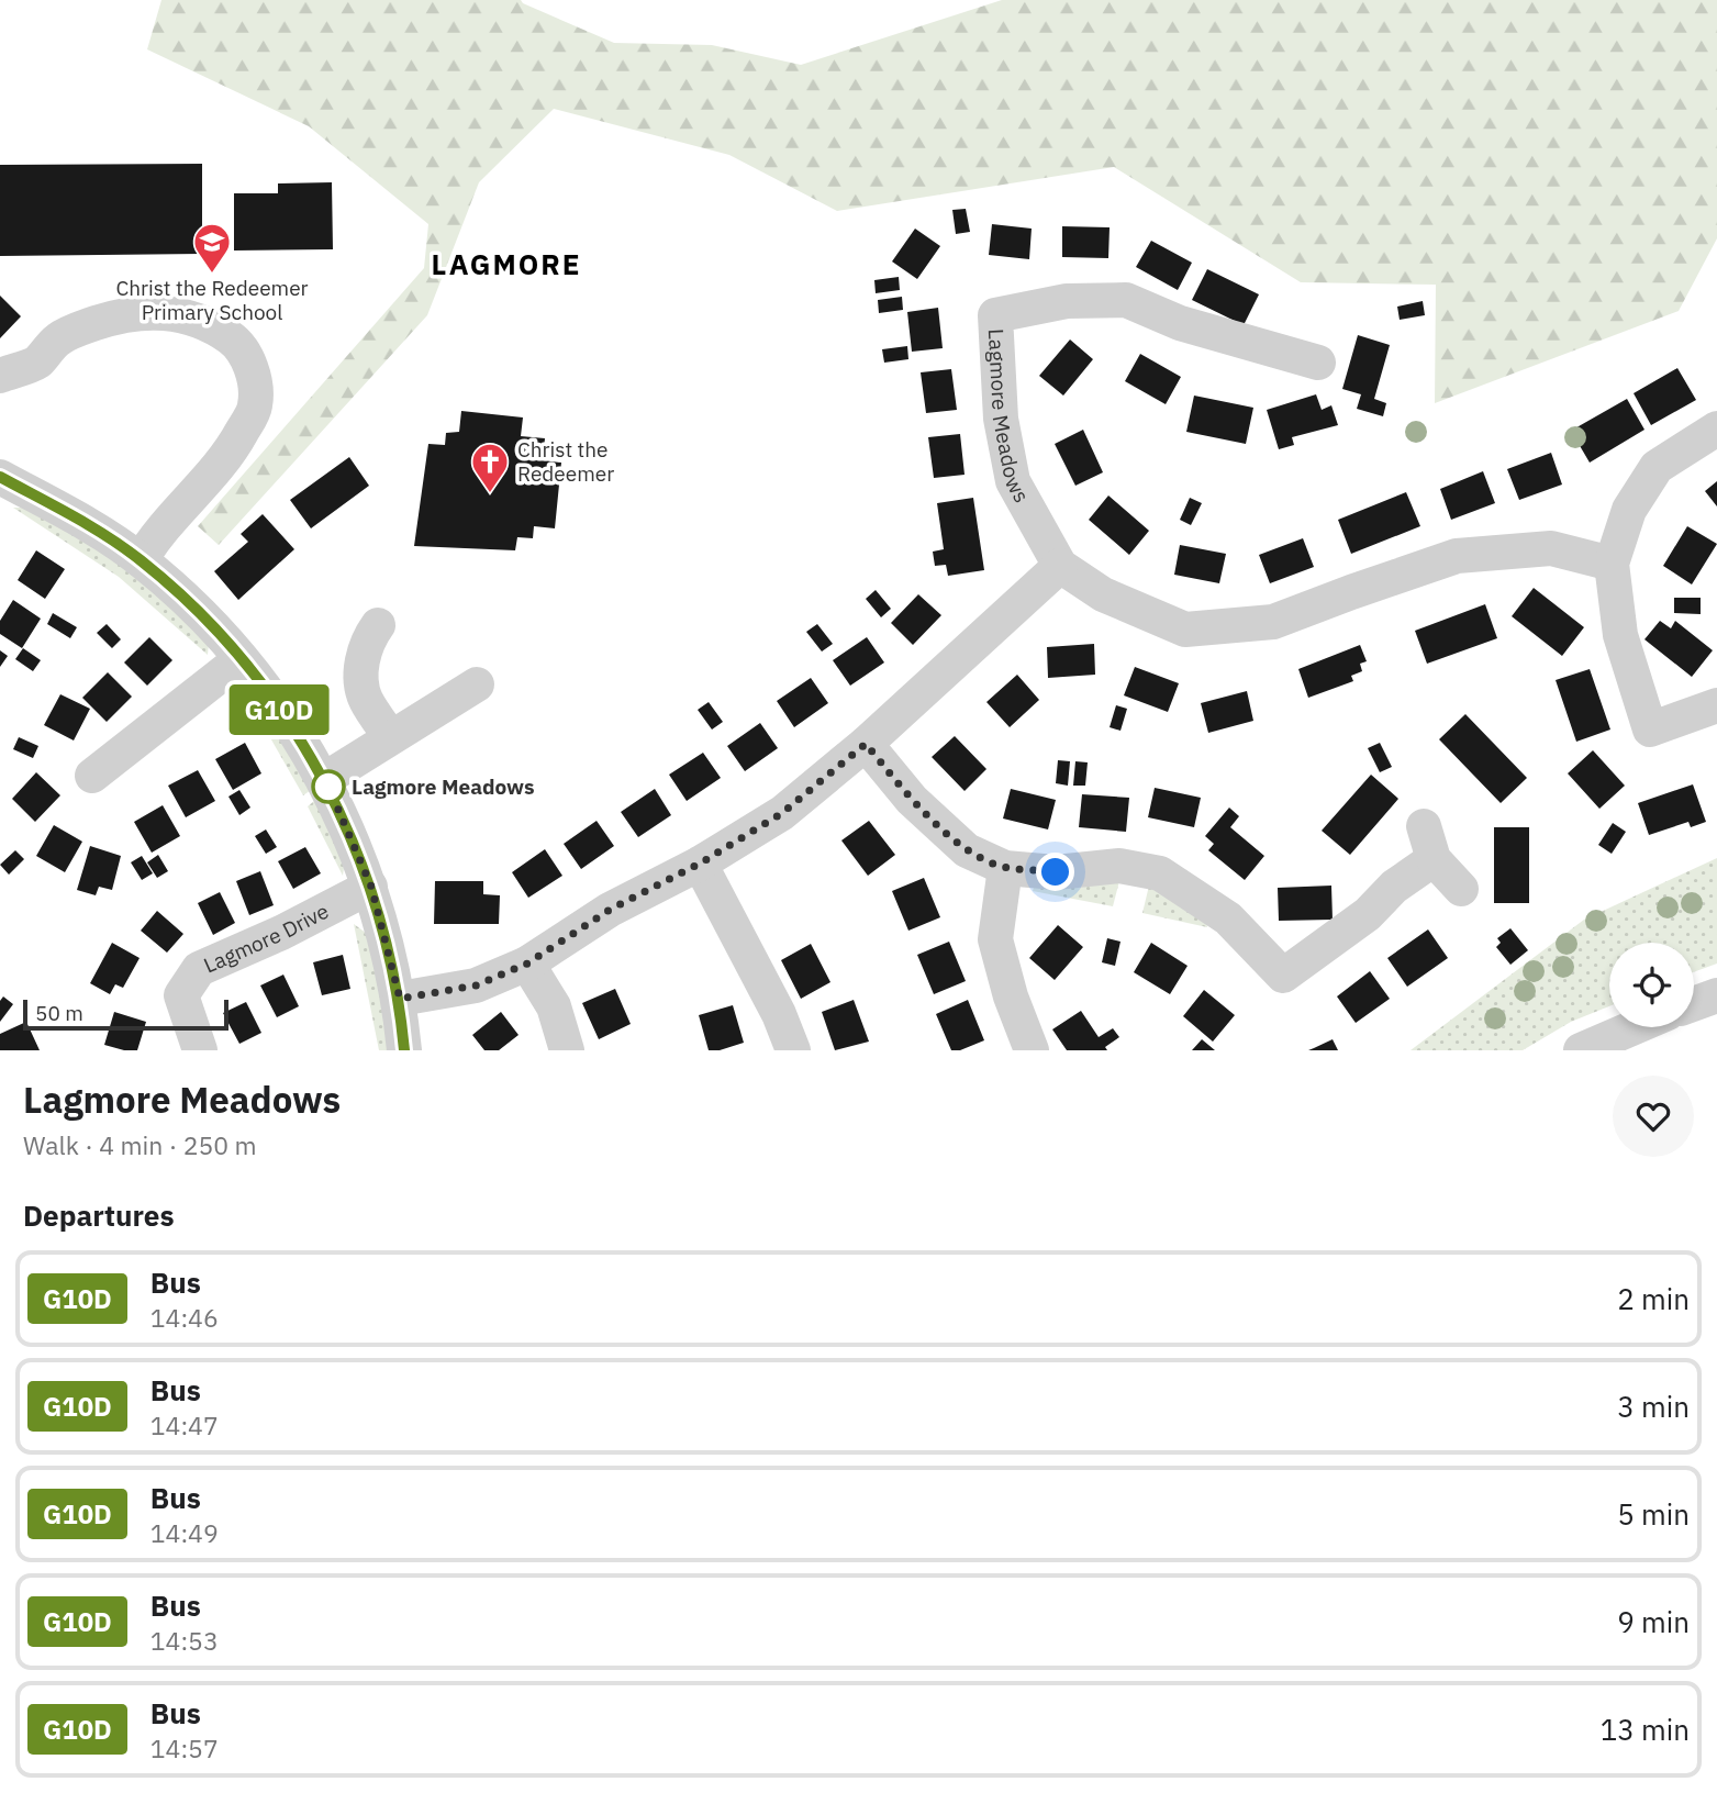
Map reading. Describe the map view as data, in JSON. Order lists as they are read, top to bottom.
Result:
{
  "streets": {
    "street": ["Lagmore Meadows", "Lagmore Drive"]
  },
  "districts": ["LAGMORE"],
  "places": {
    "school or university": ["Christ the Redeemer Primary School"],
    "church": ["Christ the Redeemer"],
    "other": ["Lagmore Meadows"]
  },
  "lines": ["bus line G10D"],
  "scale_bar": "50 m",
  "page": {
    "on_map": "G10D",
    "scale": "50 m",
    "heading": [
      ["Lagmore Meadows", "Walk · 4 min · 250 m"],
      "Departures"
    ],
    "list": [
      {
        "mark": "G10D",
        "name": "Bus",
        "note": "14:46",
        "value": "2 min"
      },
      {
        "mark": "G10D",
        "name": "Bus",
        "note": "14:47",
        "value": "3 min"
      },
      {
        "mark": "G10D",
        "name": "Bus",
        "note": "14:49",
        "value": "5 min"
      },
      {
        "mark": "G10D",
        "name": "Bus",
        "note": "14:53",
        "value": "9 min"
      },
      {
        "mark": "G10D",
        "name": "Bus",
        "note": "14:57",
        "value": "13 min"
      }
    ]
  }
}
